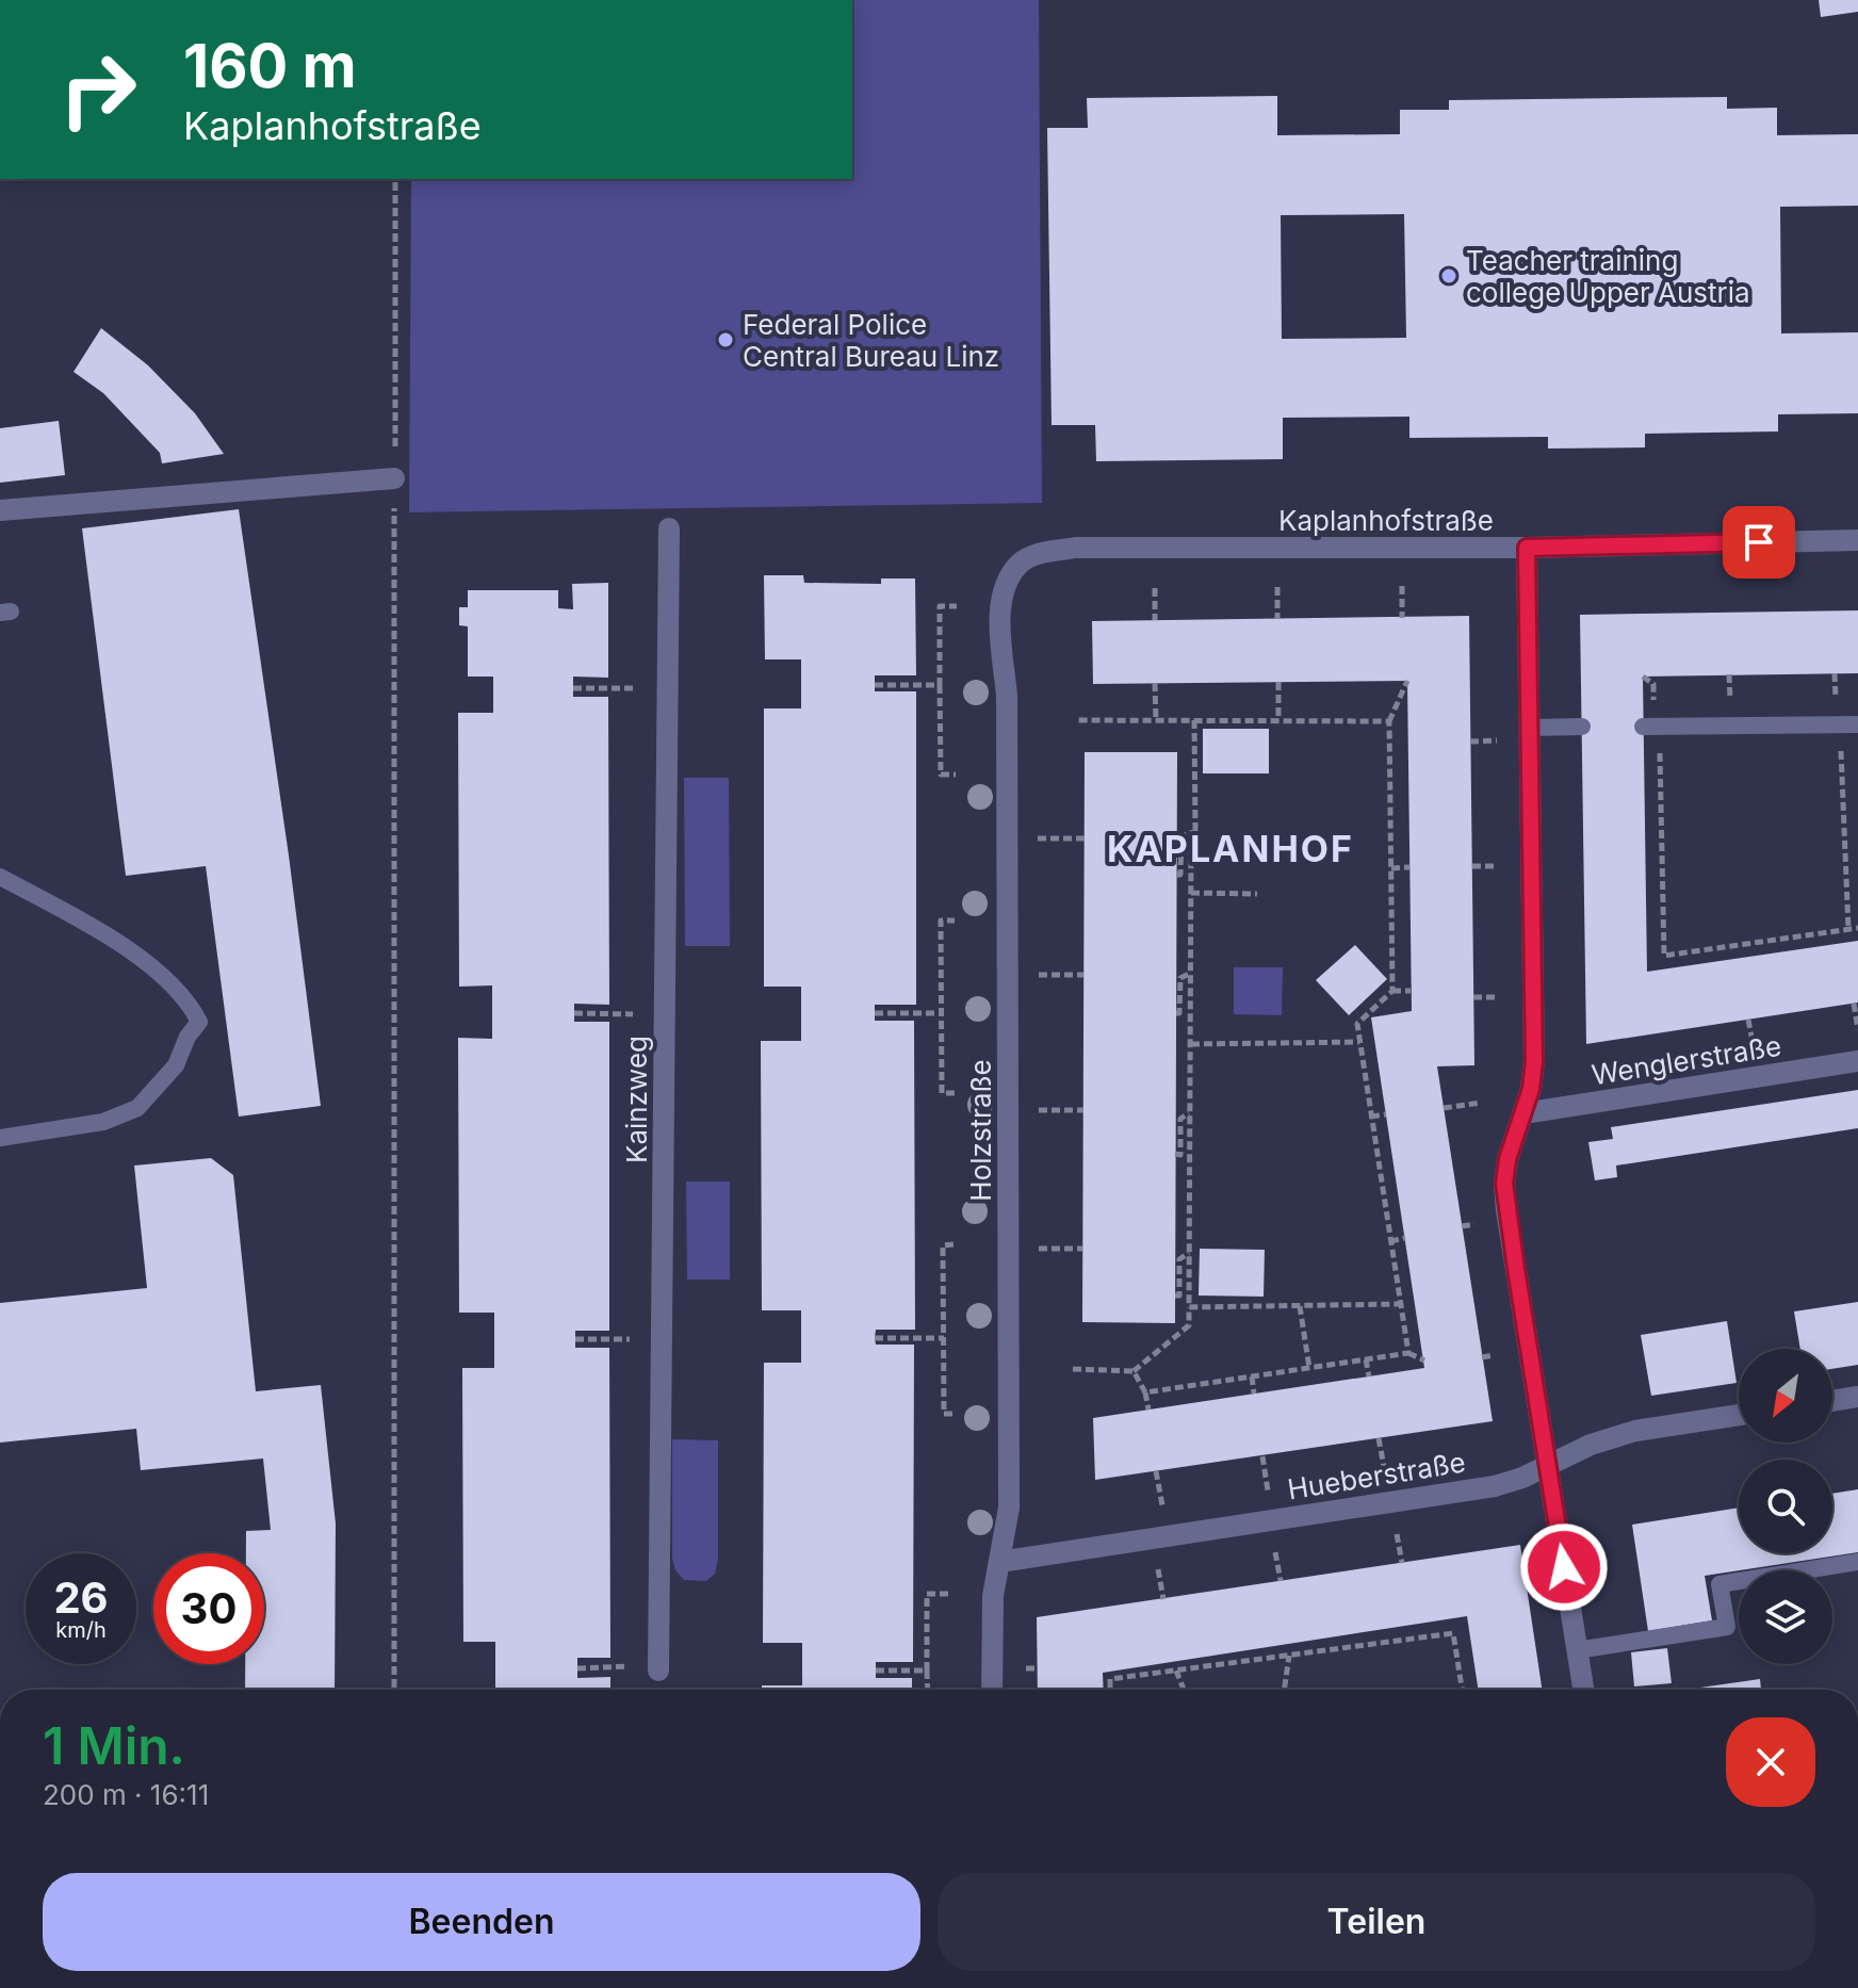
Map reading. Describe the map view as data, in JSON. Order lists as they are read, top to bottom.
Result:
{
  "streets": {
    "street": [
      "Kaplanhofstraße",
      "Wenglerstraße",
      "Kainzweg",
      "Holzstraße",
      "Hueberstraße"
    ]
  },
  "crossings": [
    ["Kaplanhofstraße", "Holzstraße"],
    ["Holzstraße", "Hueberstraße"]
  ],
  "districts": ["KAPLANHOF"],
  "places": ["Teacher training college Upper Austria", "Federal Police Central Bureau Linz"],
  "north": "bottom left",
  "page": {
    "turn": ["160 m", "Kaplanhofstraße"],
    "speed": "26 km/h",
    "limit": "30",
    "heading": ["1 Min.", "200 m · 16:11"],
    "buttons": ["Beenden", "Teilen"]
  }
}
